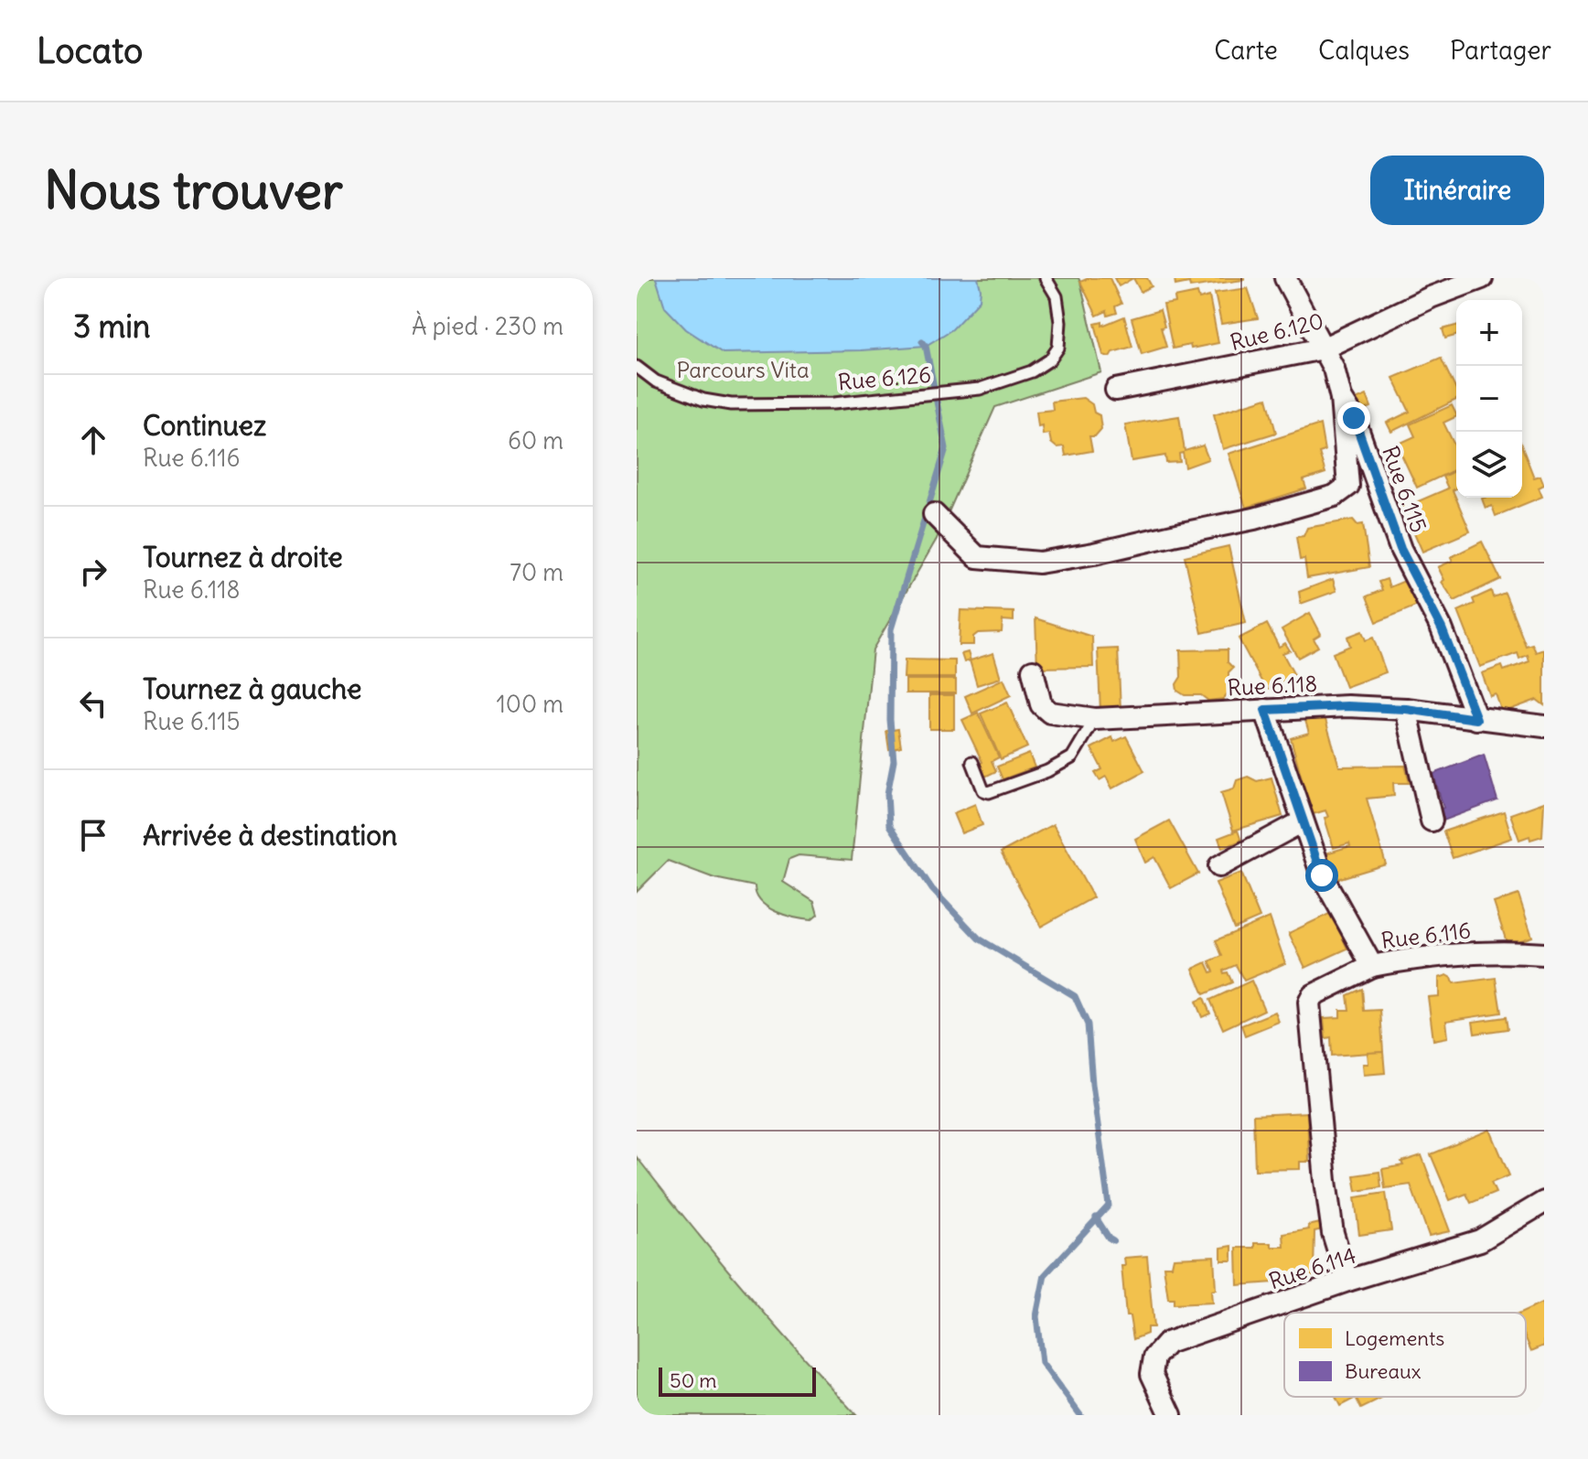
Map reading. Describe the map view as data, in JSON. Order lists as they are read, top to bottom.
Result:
{
  "streets": {
    "street": [
      "Rue 6.120",
      "Rue 6.115",
      "Rue 6.118",
      "Rue 6.116",
      "Rue 6.114"
    ],
    "lane": ["Rue 6.126"]
  },
  "crossings": [
    ["Rue 6.120", "Rue 6.115"],
    ["Rue 6.115", "Rue 6.118"],
    ["Rue 6.118", "Rue 6.116"]
  ],
  "parks": ["Parcours Vita"],
  "legend": ["Logements", "Bureaux"],
  "scale_bar": "50 m",
  "page": {
    "header": "Locato",
    "nav": ["Carte", "Calques", "Partager"],
    "buttons": "Itinéraire",
    "title": "Nous trouver",
    "heading": ["3 min", "À pied · 230 m"],
    "map_buttons": ["+", "−"],
    "list": [
      ["Continuez", "Rue 6.116", "60 m"],
      ["Tournez à droite", "Rue 6.118", "70 m"],
      ["Tournez à gauche", "Rue 6.115", "100 m"],
      "Arrivée à destination"
    ],
    "scale": "50 m"
  }
}
